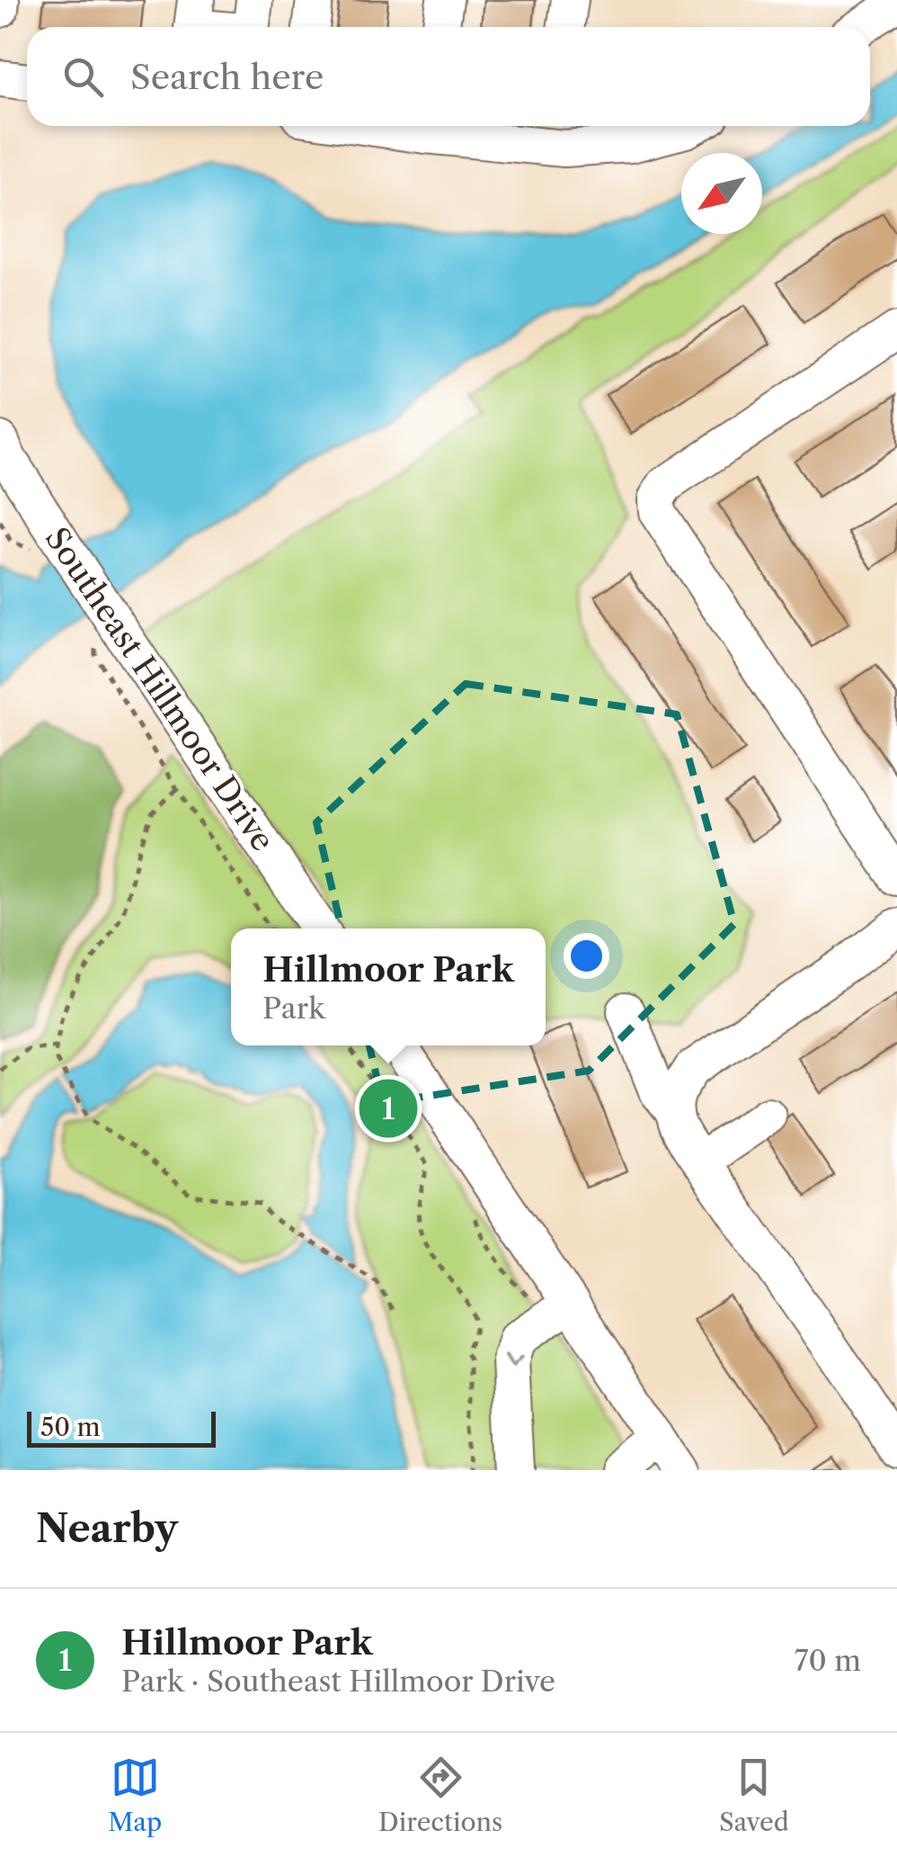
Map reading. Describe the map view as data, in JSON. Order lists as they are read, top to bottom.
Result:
{
  "streets": {
    "street": ["Southeast Hillmoor Drive"]
  },
  "scale_bar": "50 m",
  "north": "bottom left",
  "page": {
    "search": "Search here",
    "popup": ["Hillmoor Park", "Park"],
    "pins": "1",
    "scale": "50 m",
    "heading": "Nearby",
    "list": [
      {
        "mark": "1",
        "name": "Hillmoor Park",
        "note": "Park · Southeast Hillmoor Drive",
        "value": "70 m"
      }
    ],
    "nav": ["Map", "Directions", "Saved"]
  }
}
